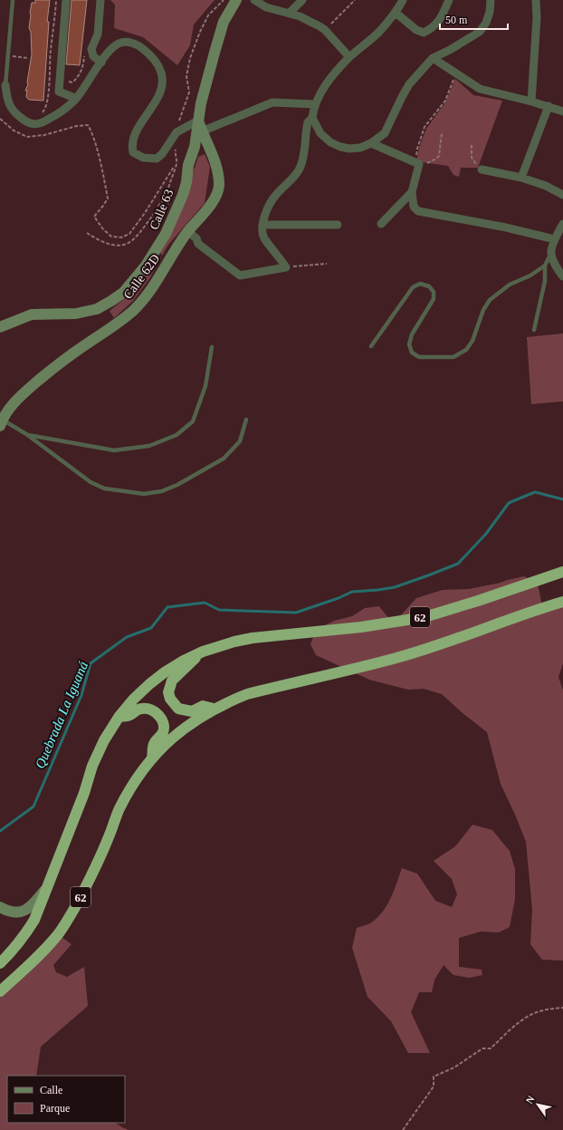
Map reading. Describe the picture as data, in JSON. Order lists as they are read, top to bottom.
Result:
{
  "streets": {
    "highway": ["62"],
    "main road": ["Calle 63", "Calle 62D"]
  },
  "crossings": [
    ["Calle 63", "Calle 62D"]
  ],
  "water": ["Quebrada La Iguaná"],
  "legend": ["Calle", "Parque"],
  "scale_bar": "50 m",
  "north": "top left"
}
